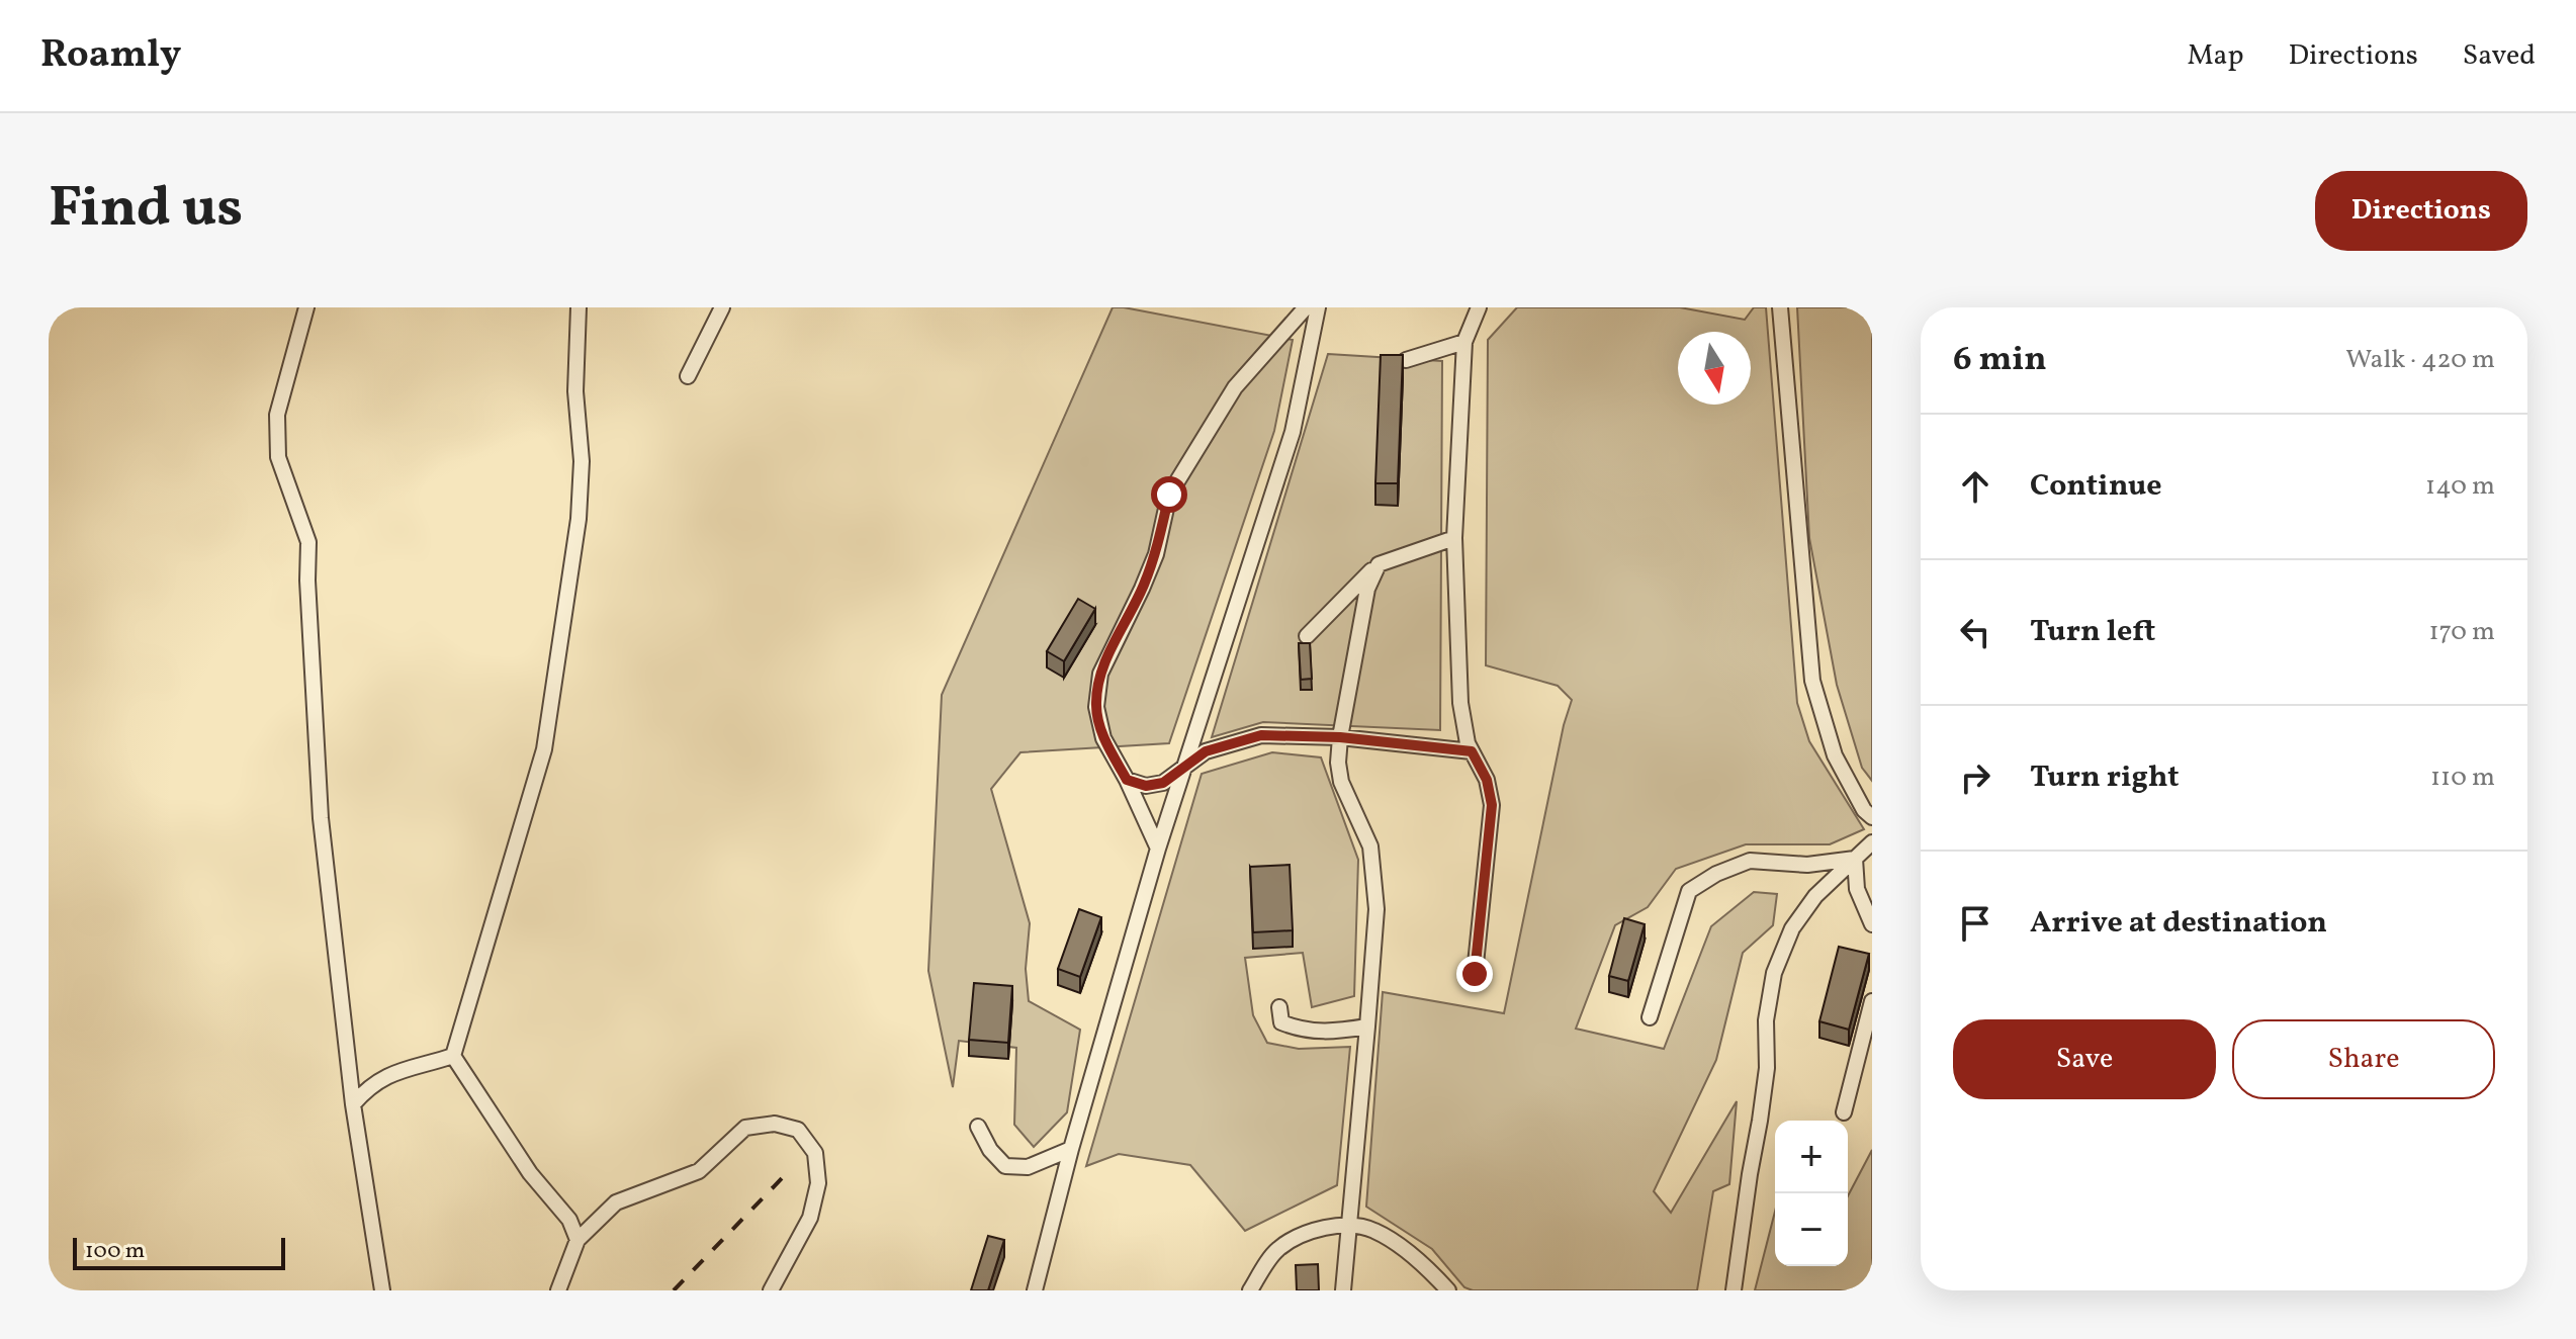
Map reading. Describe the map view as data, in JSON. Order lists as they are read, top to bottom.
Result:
{
  "scale_bar": "100 m",
  "north": "bottom",
  "page": {
    "header": "Roamly",
    "nav": ["Map", "Directions", "Saved"],
    "title": "Find us",
    "buttons": [
      "Directions",
      ["Save", "Share"]
    ],
    "heading": ["6 min", "Walk · 420 m"],
    "list": [
      ["Continue", "140 m"],
      ["Turn left", "170 m"],
      ["Turn right", "110 m"],
      "Arrive at destination"
    ],
    "map_buttons": ["+", "−"],
    "scale": "100 m"
  }
}
